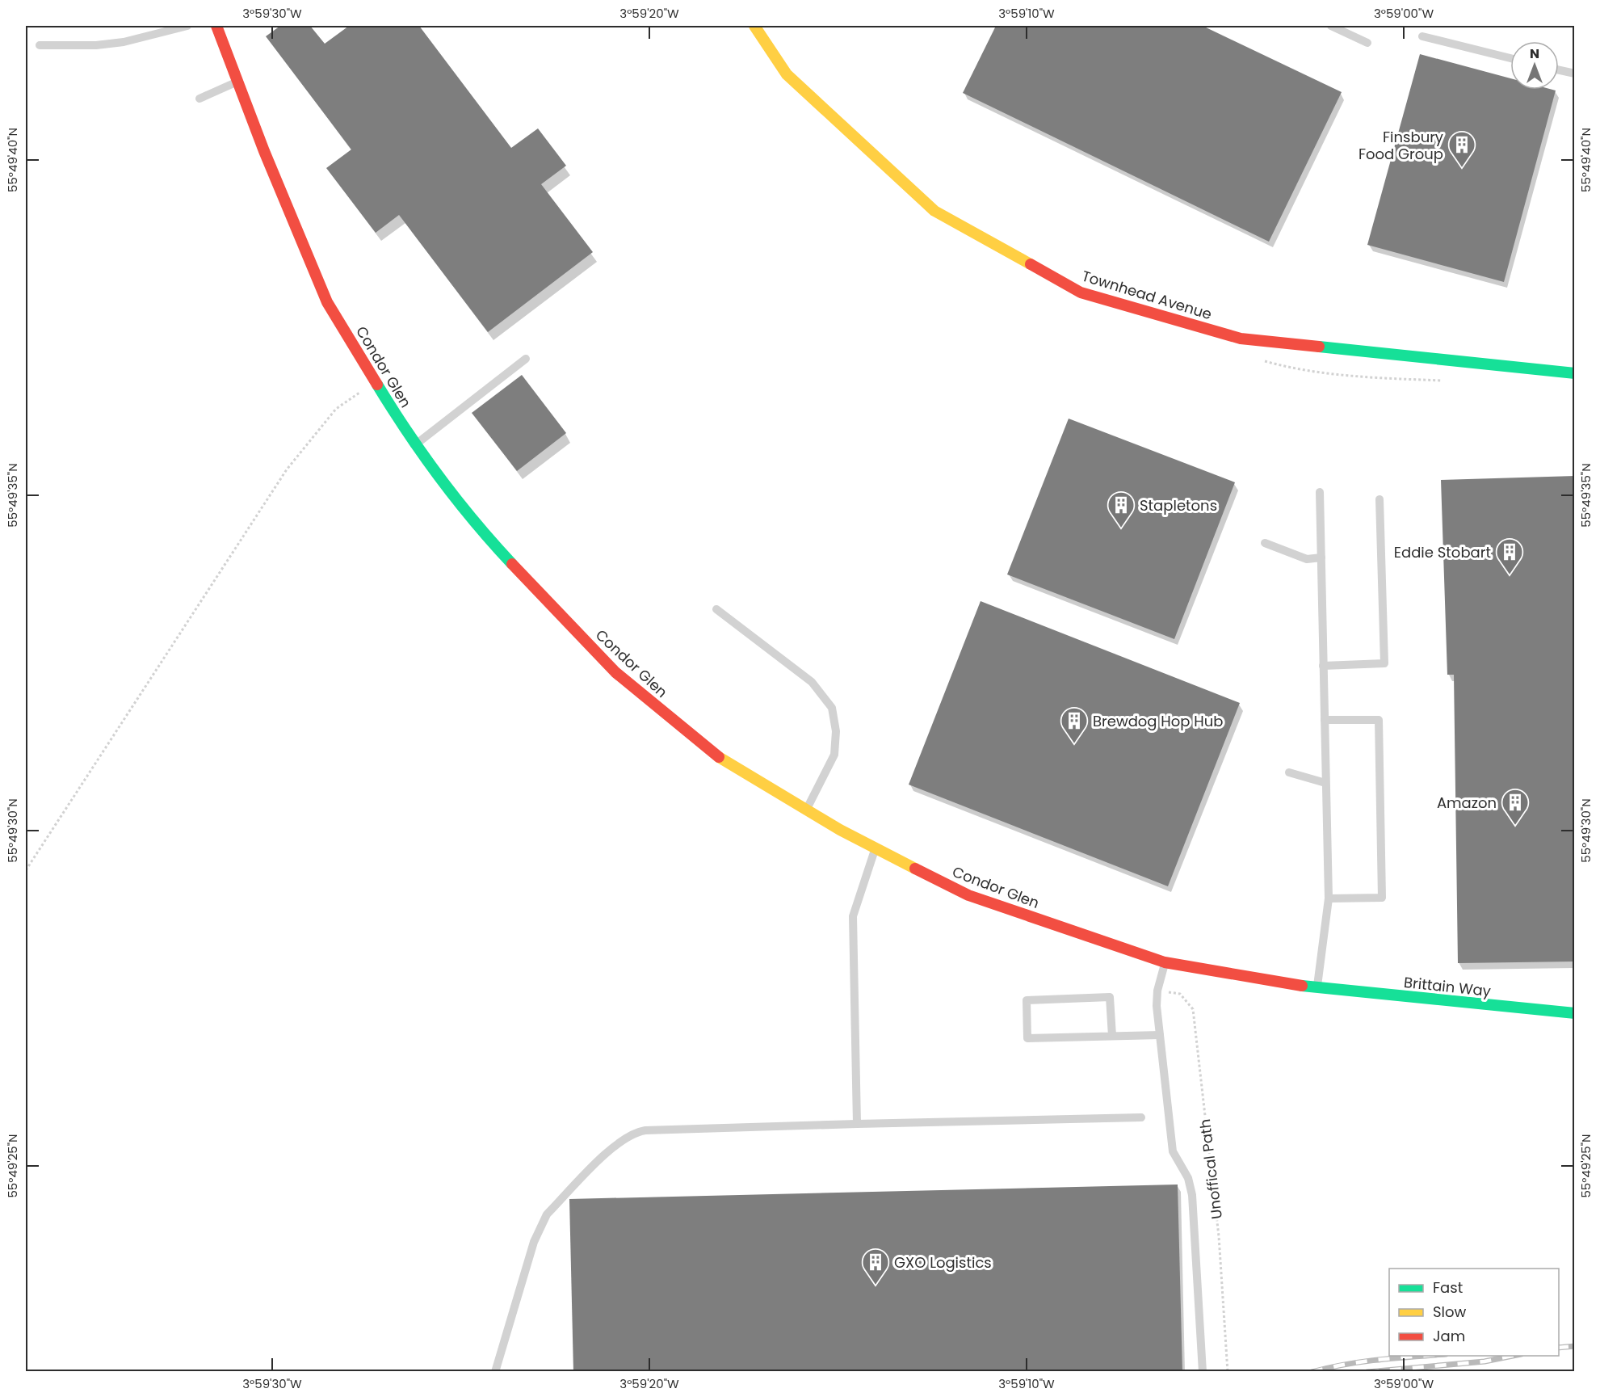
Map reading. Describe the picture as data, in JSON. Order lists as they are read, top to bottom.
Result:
{
  "streets": {
    "street": ["Townhead Avenue", "Condor Glen", "Brittain Way"],
    "path": ["Unoffical Path"]
  },
  "crossings": [
    ["Condor Glen", "Brittain Way"]
  ],
  "places": {
    "building": [
      "Finsbury Food Group",
      "Stapletons",
      "Eddie Stobart",
      "Brewdog Hop Hub",
      "Amazon",
      "GXO Logistics"
    ]
  },
  "legend": ["Fast", "Slow", "Jam"],
  "north": "top",
  "coordinates": [
    "3°59'30\"W",
    "3°59'20\"W",
    "3°59'10\"W",
    "3°59'00\"W",
    "55°49'40\"N",
    "55°49'35\"N",
    "55°49'30\"N",
    "55°49'25\"N"
  ]
}
